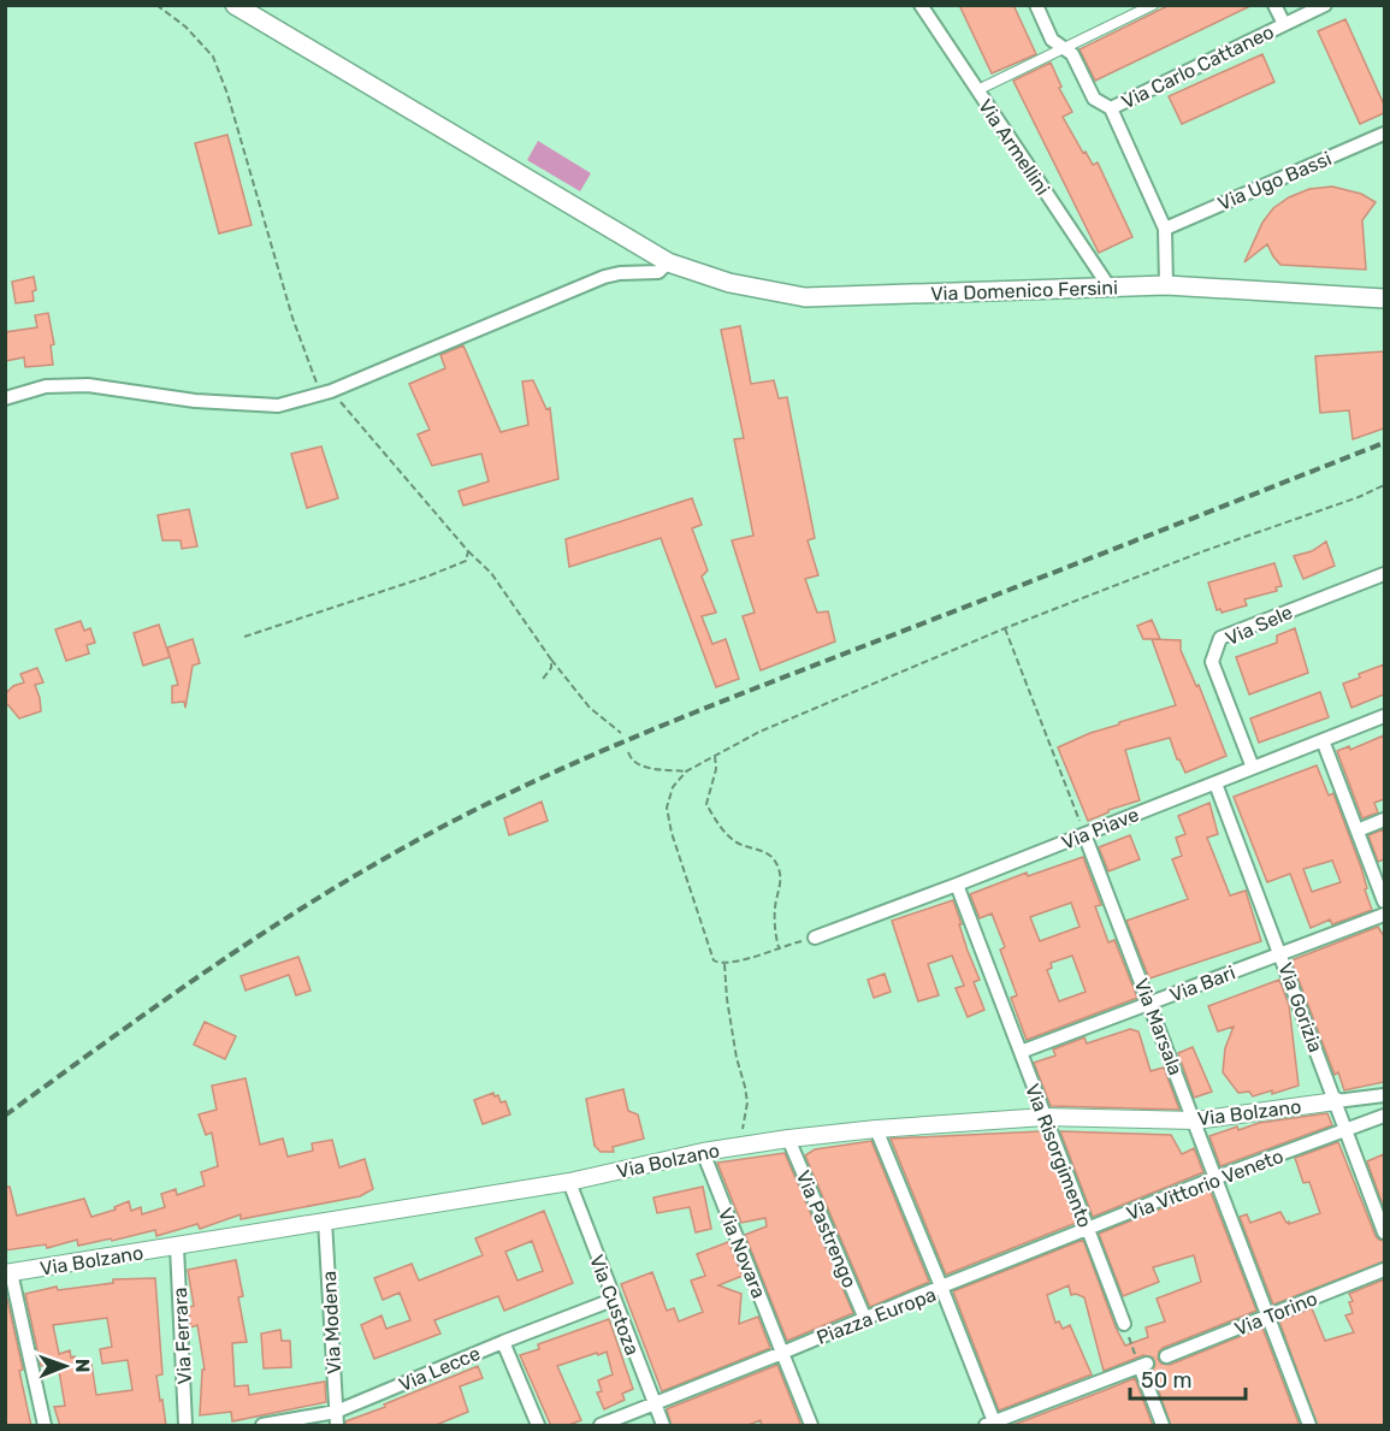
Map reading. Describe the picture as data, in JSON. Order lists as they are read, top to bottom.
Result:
{
  "streets": {
    "main road": ["Via Domenico Fersini"],
    "street": [
      "Via Carlo Cattaneo",
      "Via Armellini",
      "Via Ugo Bassi",
      "Via Sele",
      "Via Piave",
      "Via Bari",
      "Via Gorizia",
      "Via Marsala",
      "Via Bolzano",
      "Via Risorgimento",
      "Via Vittorio Veneto",
      "Via Pastrengo",
      "Via Novara",
      "Via Custoza",
      "Via Torino",
      "Piazza Europa",
      "Via Modena",
      "Via Ferrara",
      "Via Lecce"
    ]
  },
  "crossings": [
    ["Via Armellini", "Via Domenico Fersini"],
    ["Via Sele", "Via Piave"],
    ["Via Piave", "Via Gorizia"],
    ["Via Piave", "Via Marsala"],
    ["Via Piave", "Via Risorgimento"],
    ["Via Bari", "Via Gorizia"],
    ["Via Bari", "Via Marsala"],
    ["Via Bari", "Via Risorgimento"],
    ["Via Gorizia", "Via Bolzano"],
    ["Via Gorizia", "Via Vittorio Veneto"],
    ["Via Marsala", "Via Bolzano"],
    ["Via Marsala", "Via Vittorio Veneto"],
    ["Via Marsala", "Via Torino"],
    ["Via Bolzano", "Via Risorgimento"],
    ["Via Bolzano", "Via Pastrengo"],
    ["Via Bolzano", "Via Novara"],
    ["Via Bolzano", "Via Custoza"],
    ["Via Bolzano", "Via Modena"],
    ["Via Bolzano", "Via Ferrara"],
    ["Via Risorgimento", "Via Vittorio Veneto"],
    ["Via Vittorio Veneto", "Piazza Europa"],
    ["Via Pastrengo", "Piazza Europa"],
    ["Via Novara", "Piazza Europa"],
    ["Via Custoza", "Via Lecce"],
    ["Via Modena", "Via Lecce"]
  ],
  "scale_bar": "50 m",
  "north": "right"
}
